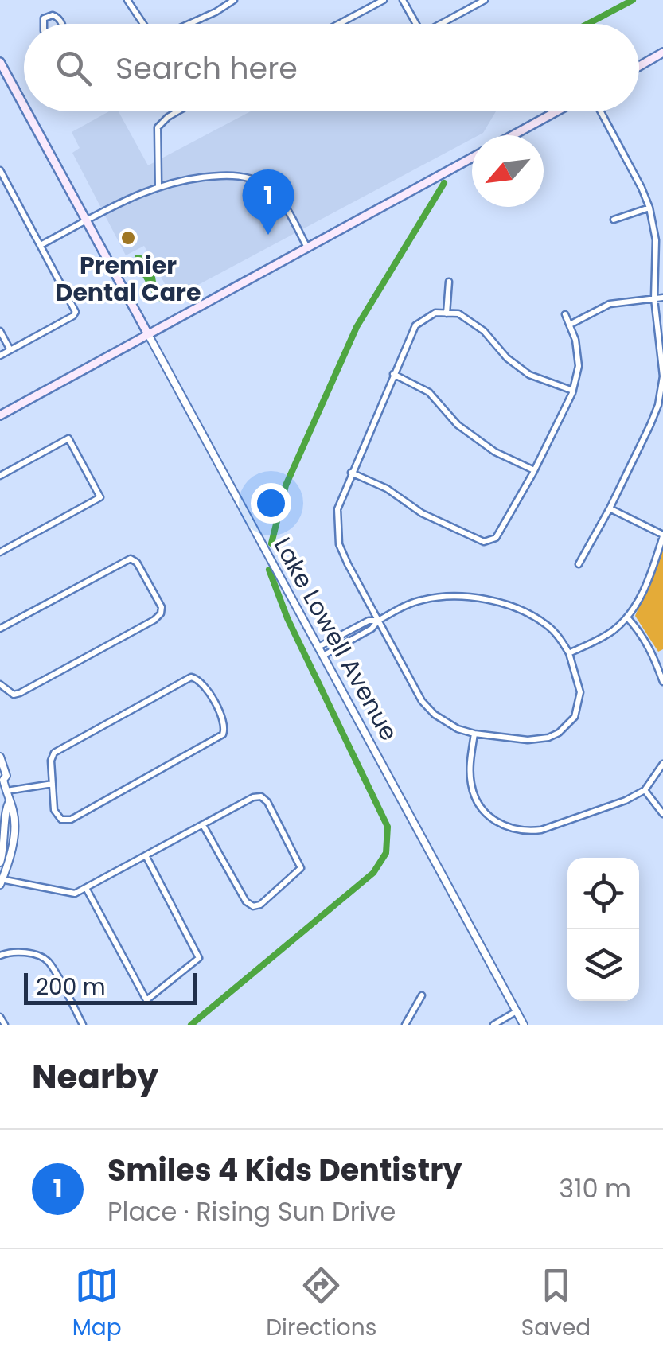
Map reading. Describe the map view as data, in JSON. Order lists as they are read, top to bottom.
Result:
{
  "streets": {
    "main road": ["Lake Lowell Avenue"]
  },
  "places": ["Premier Dental Care"],
  "scale_bar": "200 m",
  "north": "bottom left",
  "page": {
    "search": "Search here",
    "pins": "1",
    "scale": "200 m",
    "heading": "Nearby",
    "list": [
      {
        "mark": "1",
        "name": "Smiles 4 Kids Dentistry",
        "note": "Place · Rising Sun Drive",
        "value": "310 m"
      }
    ],
    "nav": ["Map", "Directions", "Saved"]
  }
}
